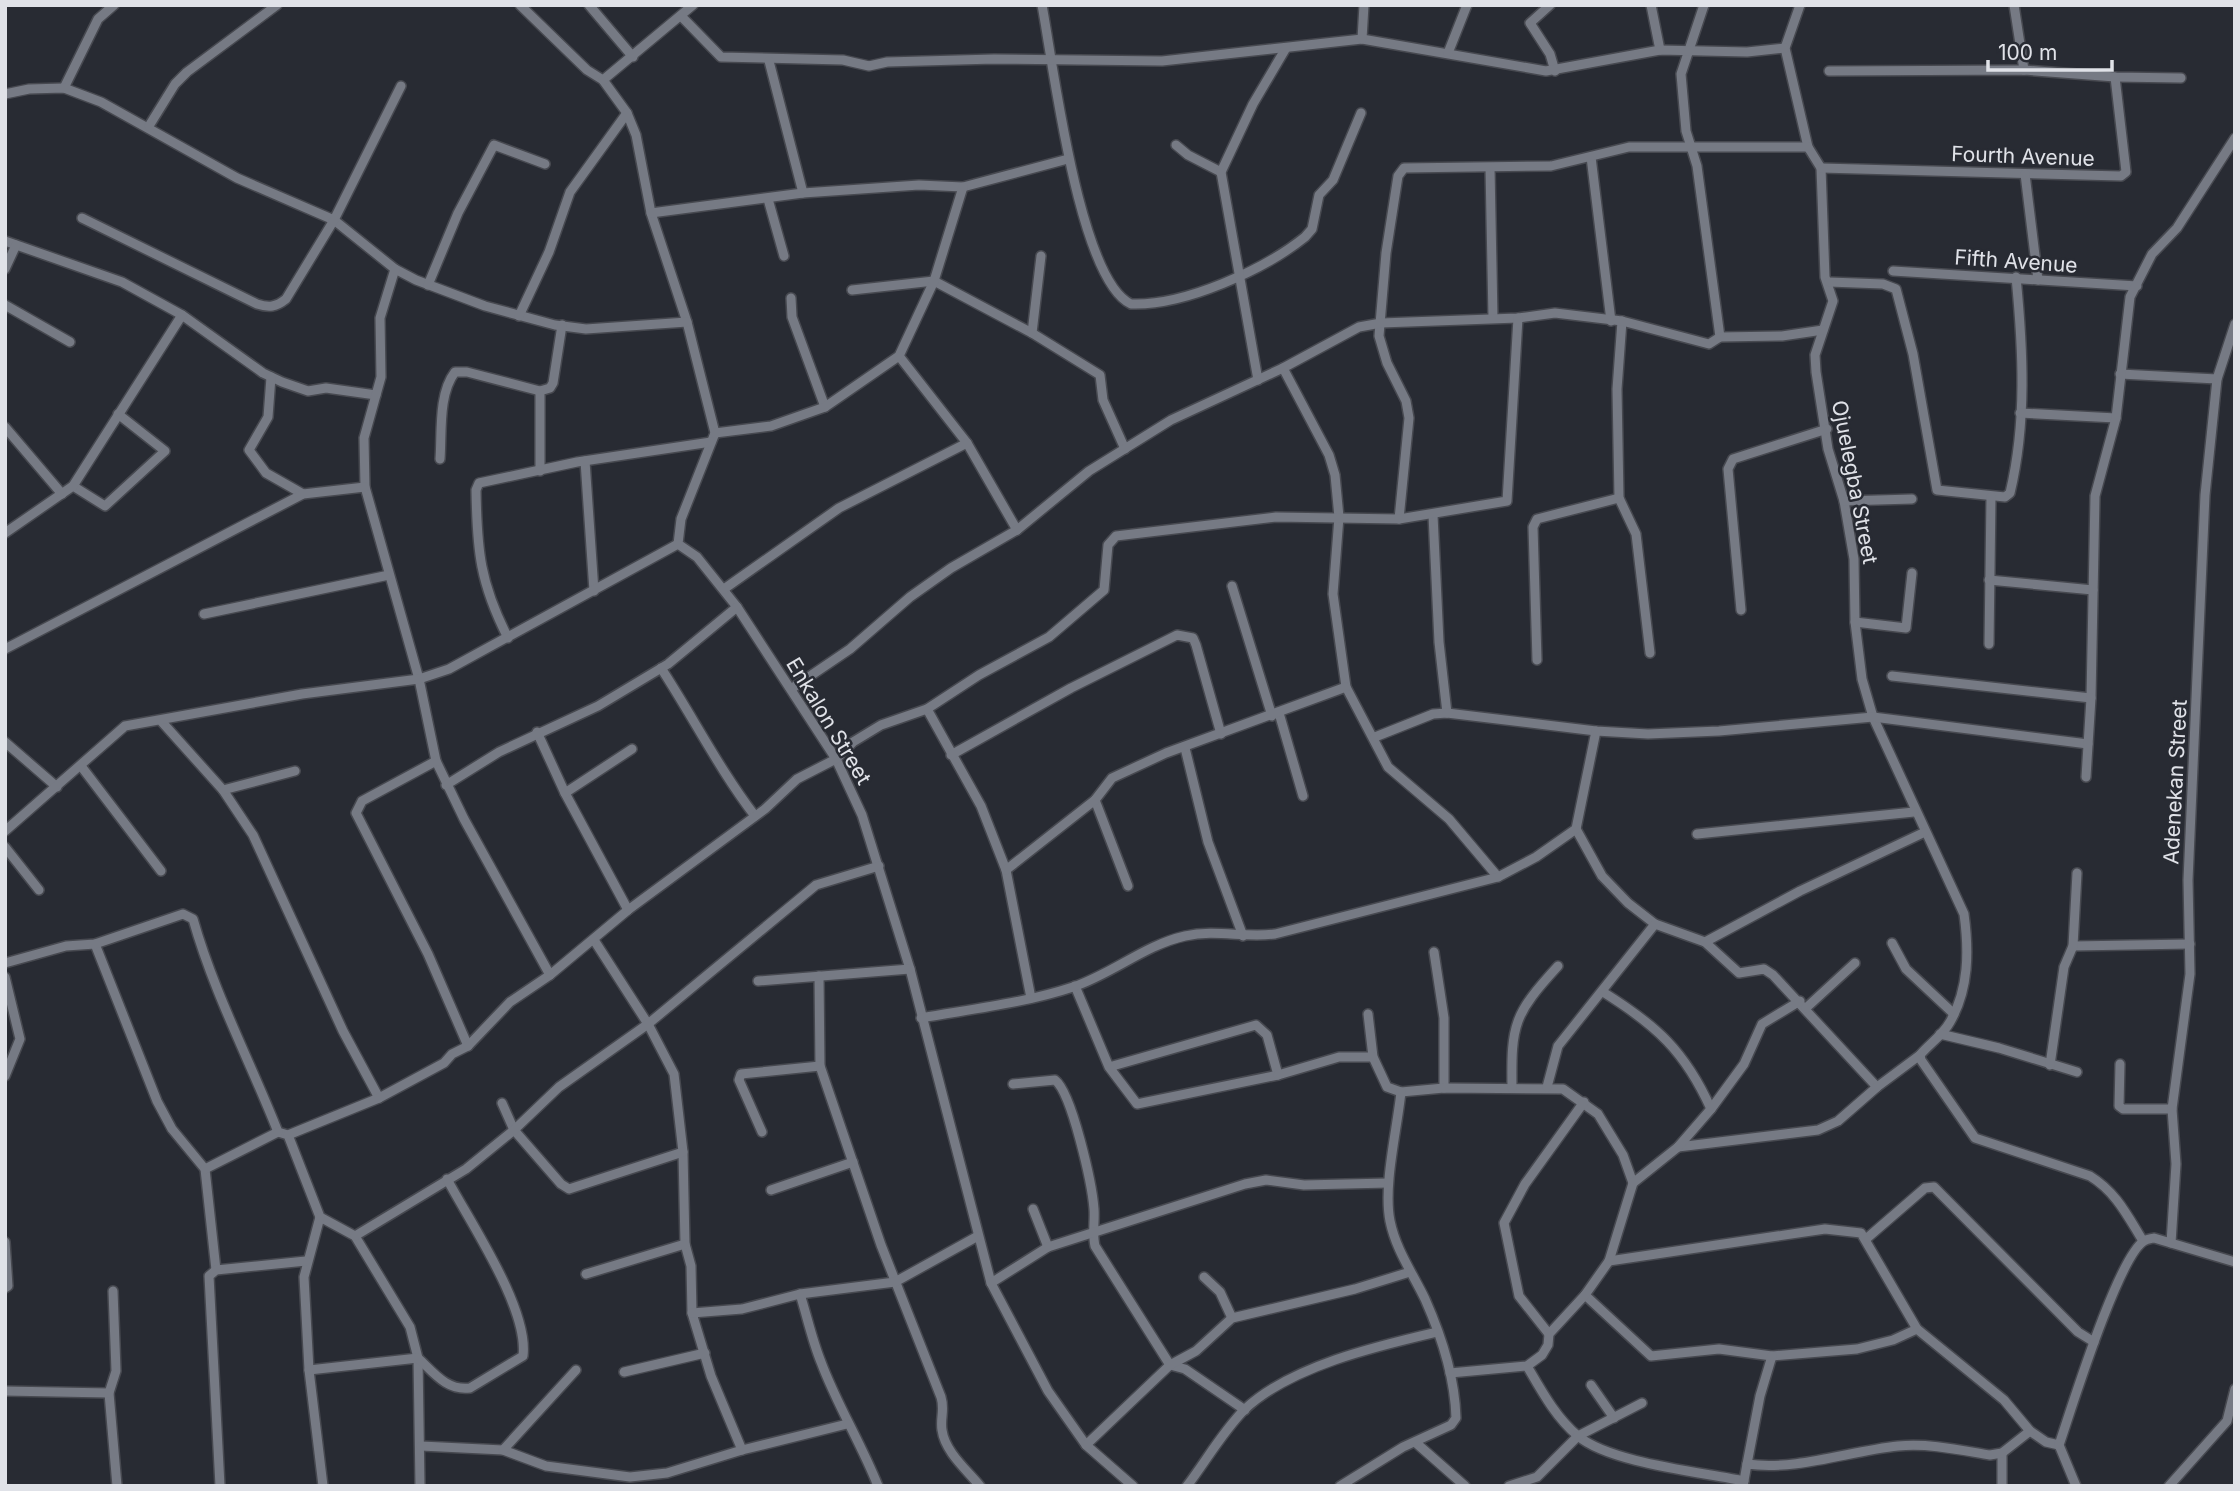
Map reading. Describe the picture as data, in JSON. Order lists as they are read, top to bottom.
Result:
{
  "streets": {
    "street": [
      "Fourth Avenue",
      "Fifth Avenue",
      "Ojuelegba Street",
      "Enkalon Street",
      "Adenekan Street"
    ]
  },
  "crossings": [
    ["Fourth Avenue", "Ojuelegba Street"]
  ],
  "scale_bar": "100 m"
}
